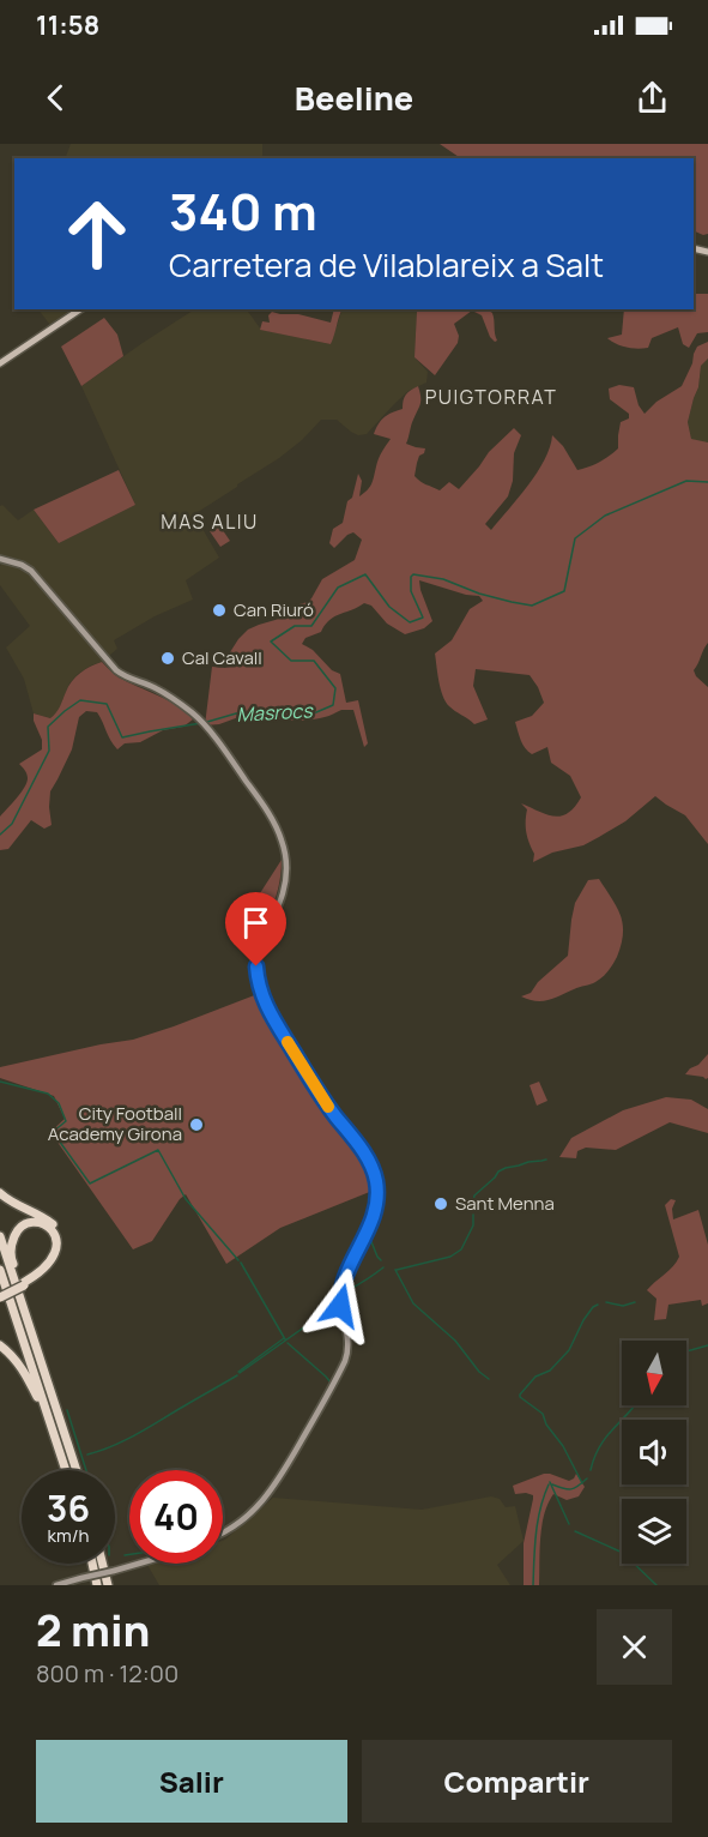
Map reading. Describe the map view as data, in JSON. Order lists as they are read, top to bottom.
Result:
{
  "districts": ["PUIGTORRAT", "MAS ALIU"],
  "water": ["Masrocs"],
  "places": [
    "Can Riuró",
    "Cal Cavall",
    "City Football Academy Girona",
    "Sant Menna"
  ],
  "north": "bottom",
  "page": {
    "status": "11:58",
    "header": "Beeline",
    "turn": ["340 m", "Carretera de Vilablareix a Salt"],
    "speed": "36 km/h",
    "limit": "40",
    "heading": ["2 min", "800 m · 12:00"],
    "buttons": ["Salir", "Compartir"]
  }
}
